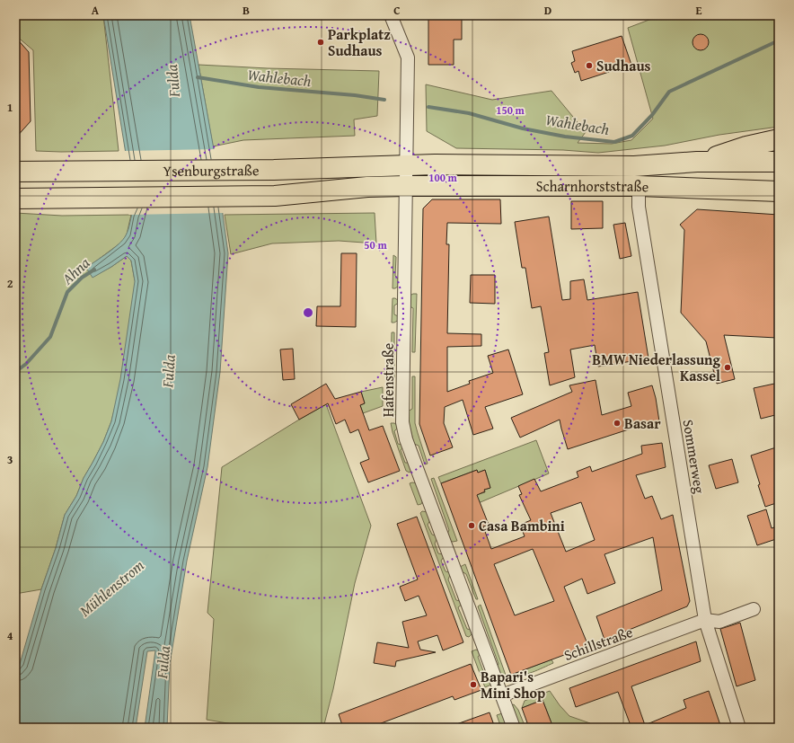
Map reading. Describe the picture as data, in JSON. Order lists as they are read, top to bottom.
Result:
{
  "streets": {
    "main road": ["Ysenburgstraße", "Scharnhorststraße"],
    "street": ["Hafenstraße", "Sommerweg", "Schillstraße"]
  },
  "crossings": [
    ["Ysenburgstraße", "Scharnhorststraße"],
    ["Ysenburgstraße", "Hafenstraße"],
    ["Scharnhorststraße", "Hafenstraße"],
    ["Scharnhorststraße", "Sommerweg"],
    ["Hafenstraße", "Schillstraße"],
    ["Sommerweg", "Schillstraße"]
  ],
  "water": [
    "Wahlebach",
    "Fulda",
    "Ahna",
    "Mühlenstrom"
  ],
  "places": [
    "Parkplatz Sudhaus",
    "Sudhaus",
    "BMW Niederlassung Kassel",
    "Basar",
    "Casa Bambini",
    "Bapari's Mini Shop"
  ],
  "grid": {
    "columns": [
      "A",
      "B",
      "C",
      "D",
      "E"
    ],
    "rows": [
      "1",
      "2",
      "3",
      "4"
    ]
  },
  "rings": ["150 m", "100 m", "50 m"]
}
